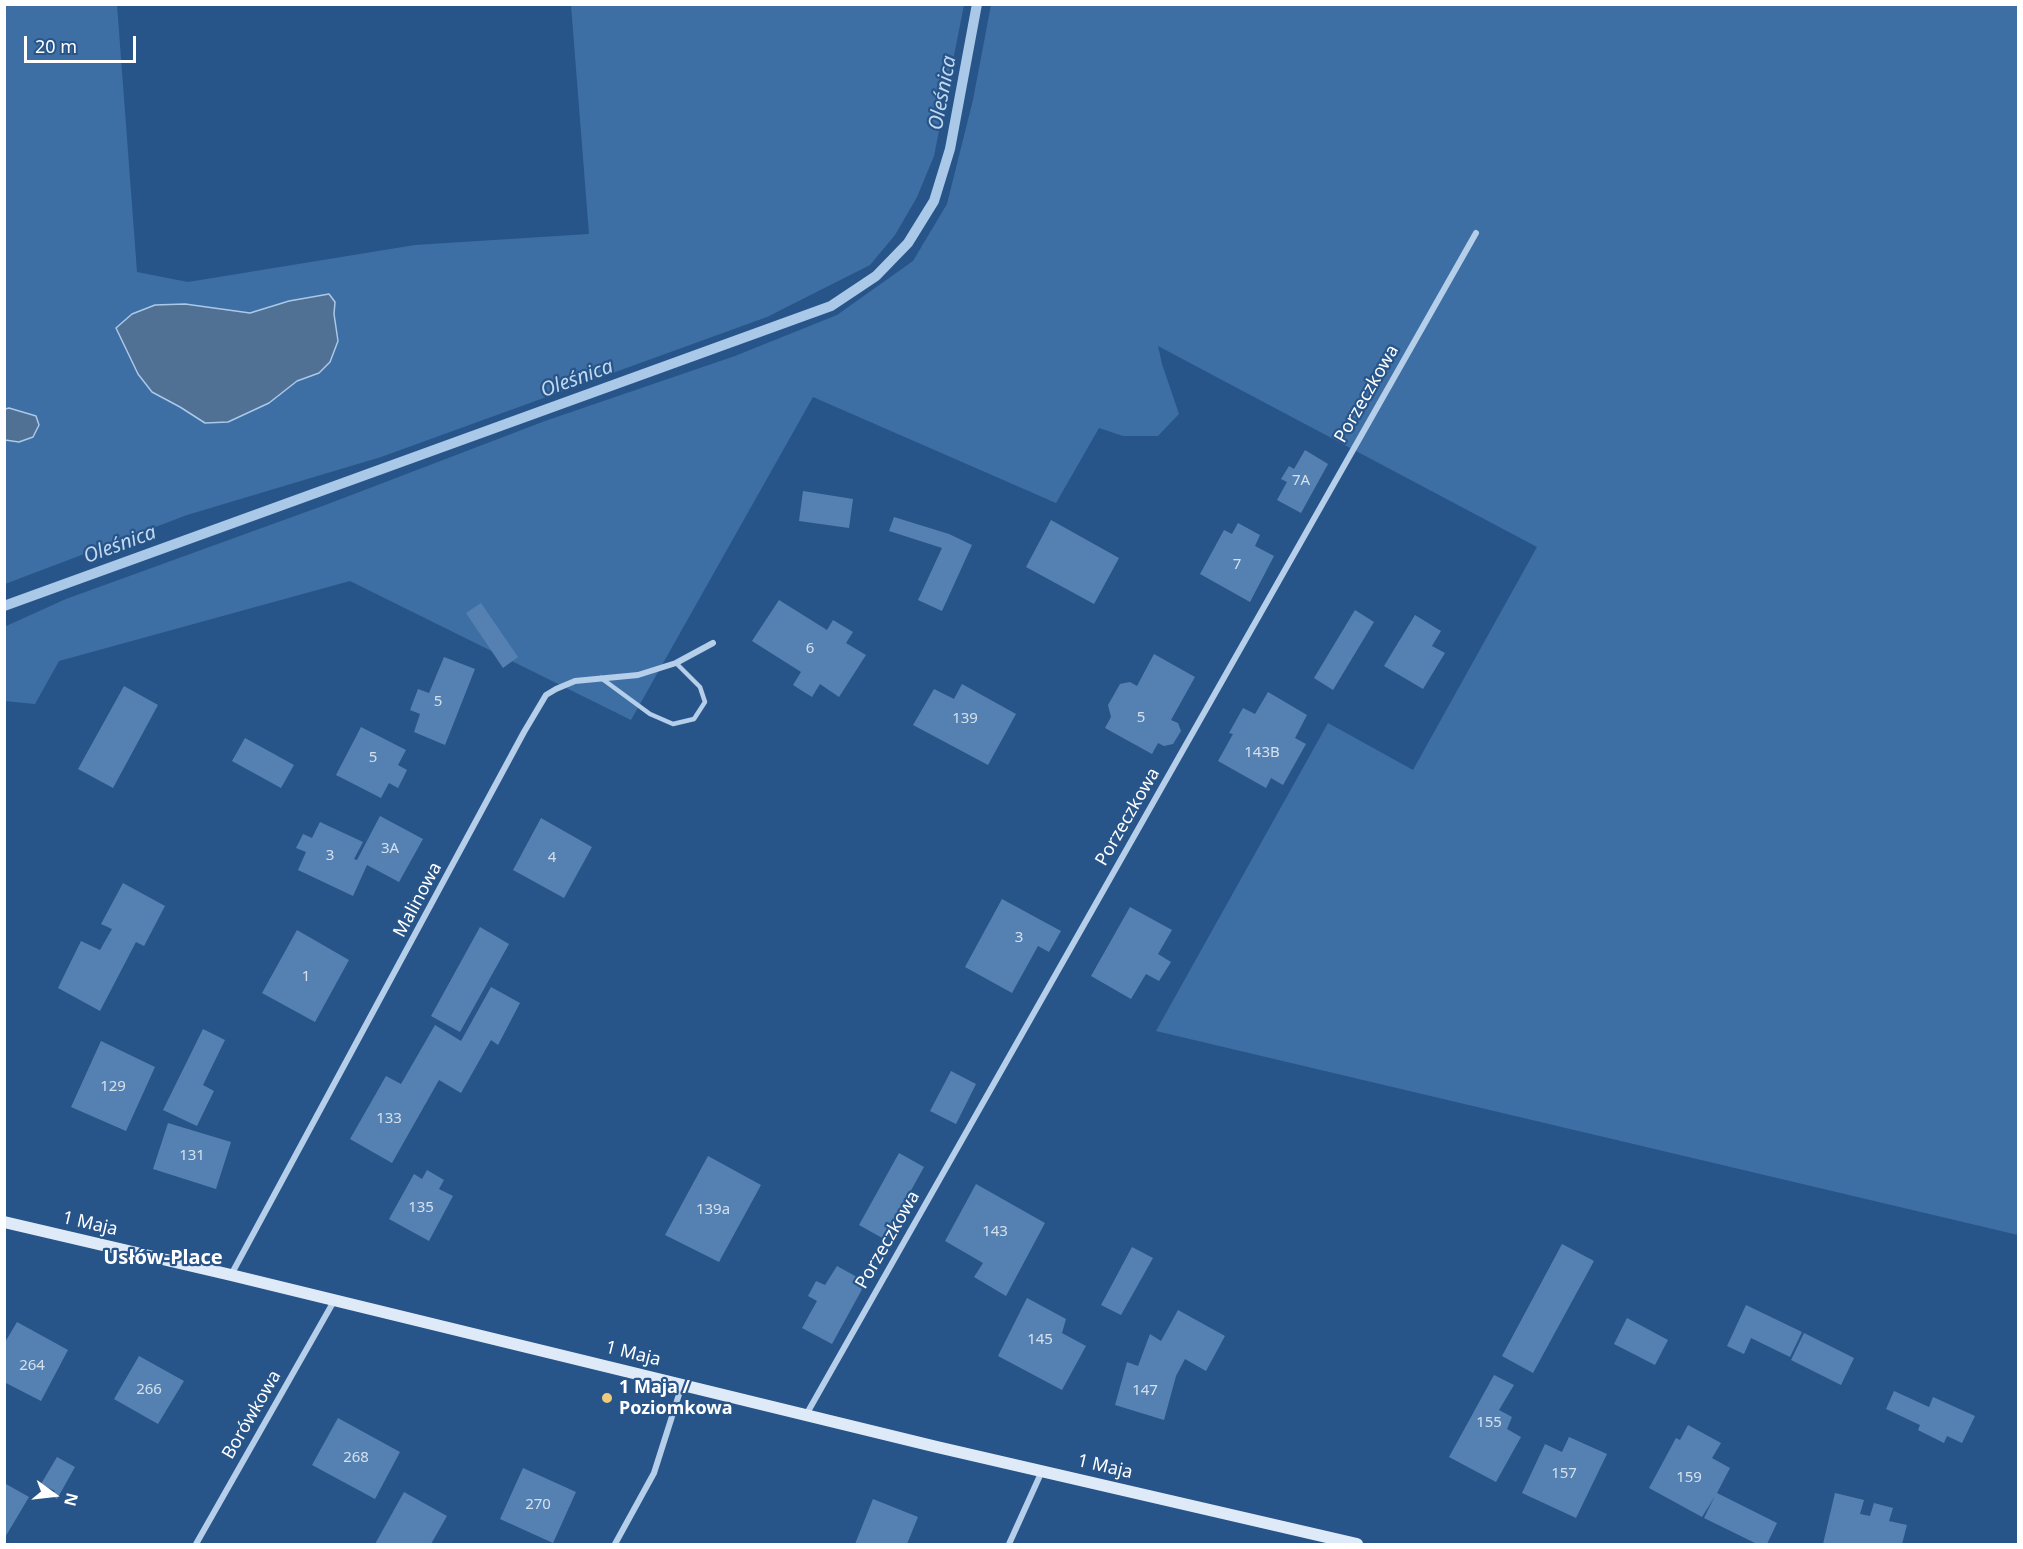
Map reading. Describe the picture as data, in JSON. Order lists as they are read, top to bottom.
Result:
{
  "streets": {
    "street": [
      "Porzeczkowa",
      "Malinowa",
      "1 Maja",
      "Borówkowa"
    ]
  },
  "crossings": [
    ["Porzeczkowa", "1 Maja"],
    ["Malinowa", "1 Maja"],
    ["1 Maja", "Borówkowa"]
  ],
  "districts": ["Usłów-Place"],
  "water": ["Oleśnica"],
  "places": ["1 Maja / Poziomkowa"],
  "house_numbers": [
    "7A",
    "7",
    "6",
    "5",
    "5",
    "139",
    "143B",
    "5",
    "3A",
    "3",
    "4",
    "3",
    "1",
    "129",
    "133",
    "131",
    "135",
    "139a",
    "143",
    "145",
    "264",
    "266",
    "147",
    "155",
    "268",
    "157",
    "159",
    "270"
  ],
  "scale_bar": "20 m",
  "north": "right"
}
